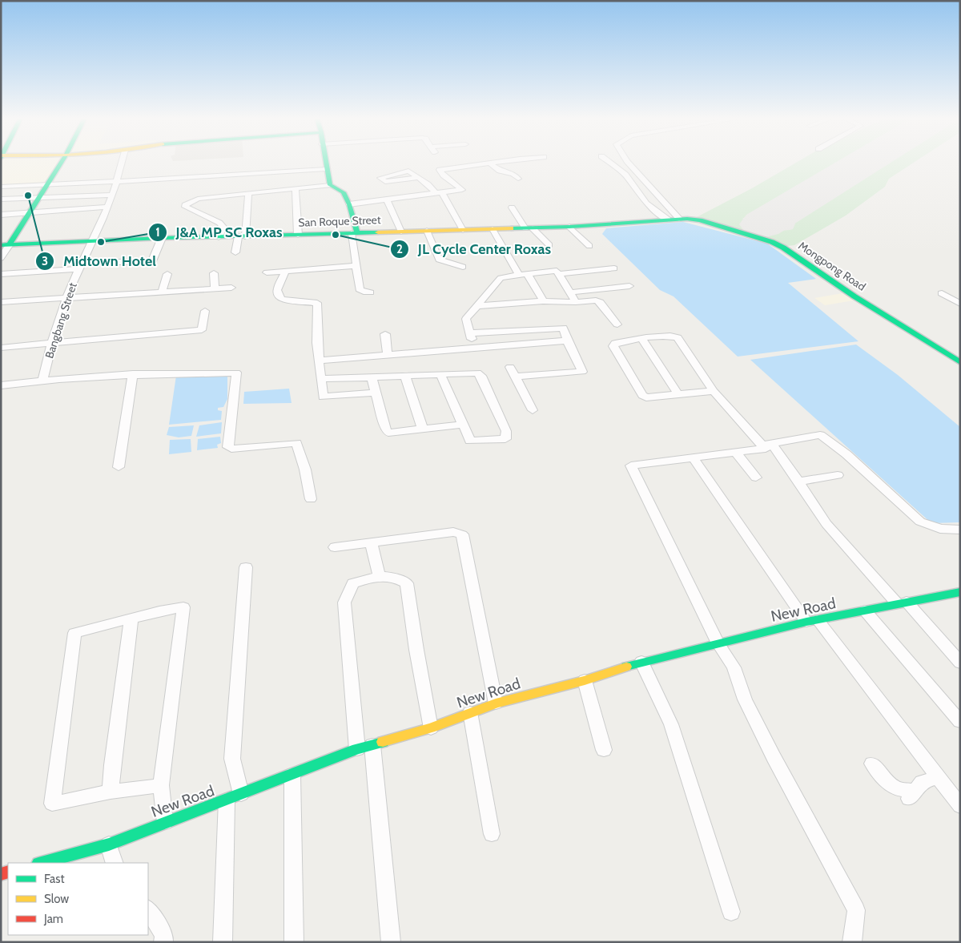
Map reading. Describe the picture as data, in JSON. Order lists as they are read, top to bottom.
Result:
{
  "streets": {
    "street": [
      "San Roque Street",
      "Mongpong Road",
      "Bangbang Street",
      "New Road"
    ]
  },
  "crossings": [
    ["San Roque Street", "Mongpong Road"],
    ["San Roque Street", "Bangbang Street"]
  ],
  "places": ["Midtown Hotel", "JL Cycle Center Roxas", "J&A MP SC Roxas"],
  "legend": ["Fast", "Slow", "Jam"]
}
